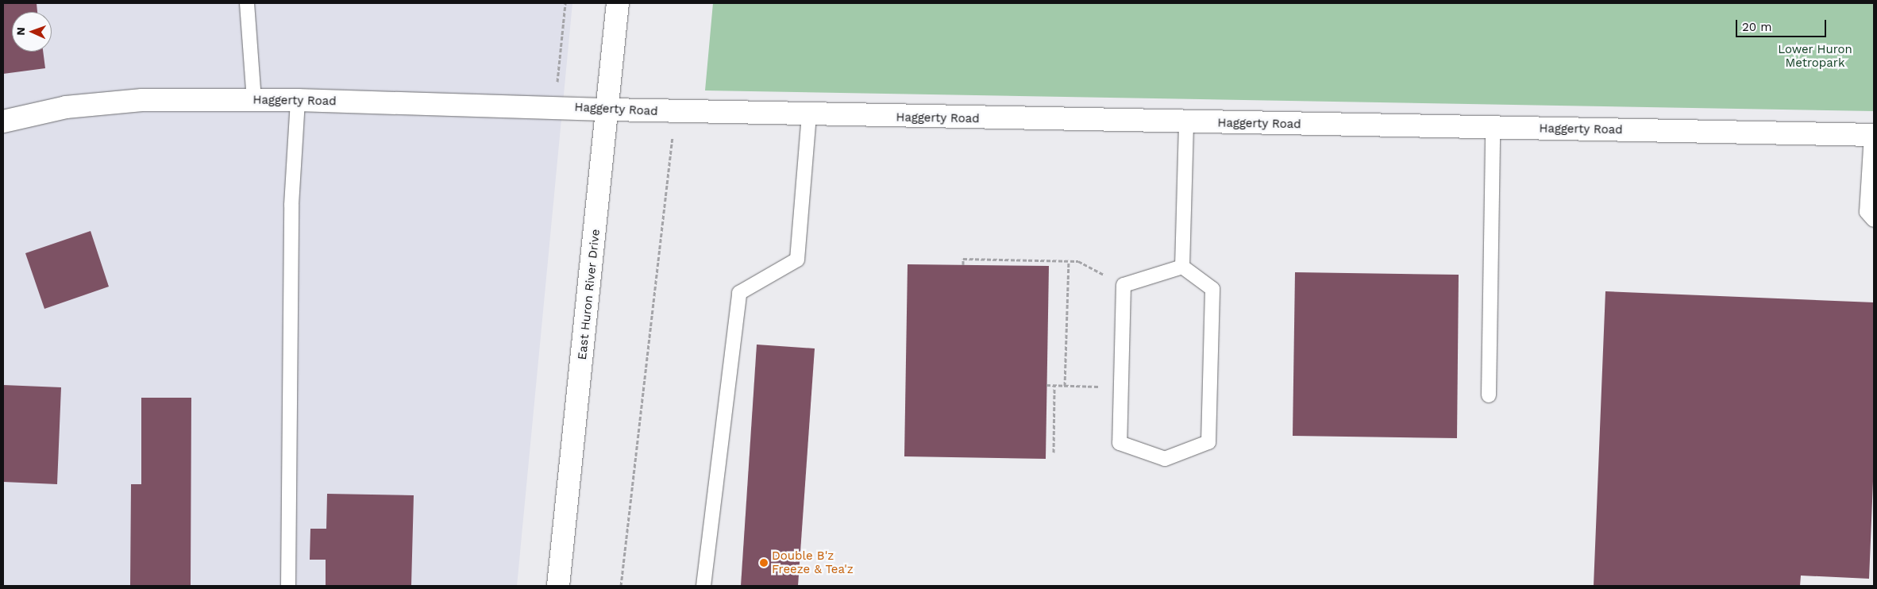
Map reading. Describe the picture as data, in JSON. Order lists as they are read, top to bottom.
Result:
{
  "streets": {
    "street": ["Haggerty Road", "East Huron River Drive"]
  },
  "crossings": [
    ["Haggerty Road", "East Huron River Drive"]
  ],
  "parks": ["Lower Huron Metropark"],
  "places": ["Double B'z Freeze & Tea'z"],
  "scale_bar": "20 m",
  "north": "left"
}
